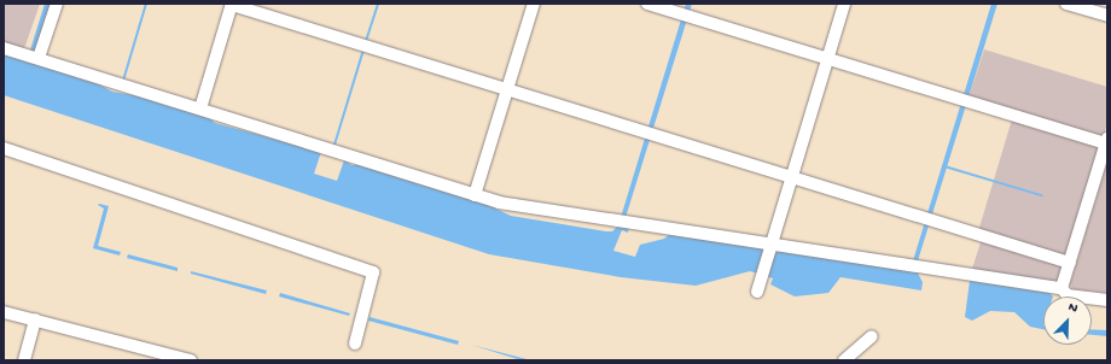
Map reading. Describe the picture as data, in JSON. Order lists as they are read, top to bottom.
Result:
{
  "north": "top right"
}
